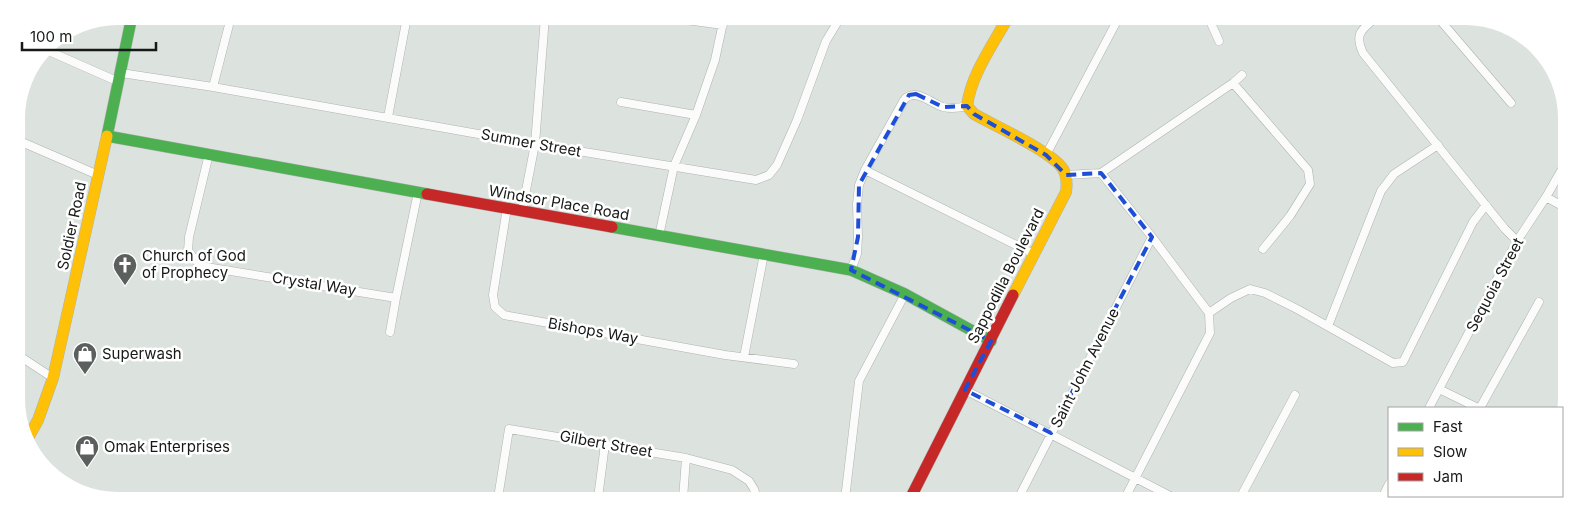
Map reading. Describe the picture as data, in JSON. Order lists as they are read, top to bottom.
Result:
{
  "streets": {
    "street": [
      "Sumner Street",
      "Windsor Place Road",
      "Soldier Road",
      "Sappodilla Boulevard",
      "Crystal Way",
      "Sequoia Street",
      "Bishops Way",
      "Saint John Avenue",
      "Gilbert Street"
    ]
  },
  "crossings": [
    ["Sumner Street", "Soldier Road"],
    ["Windsor Place Road", "Soldier Road"],
    ["Windsor Place Road", "Sappodilla Boulevard"],
    ["Windsor Place Road", "Crystal Way"],
    ["Windsor Place Road", "Bishops Way"]
  ],
  "places": {
    "church": ["Church of God of Prophecy"],
    "shop": ["Superwash", "Omak Enterprises"]
  },
  "legend": ["Fast", "Slow", "Jam"],
  "scale_bar": "100 m"
}
